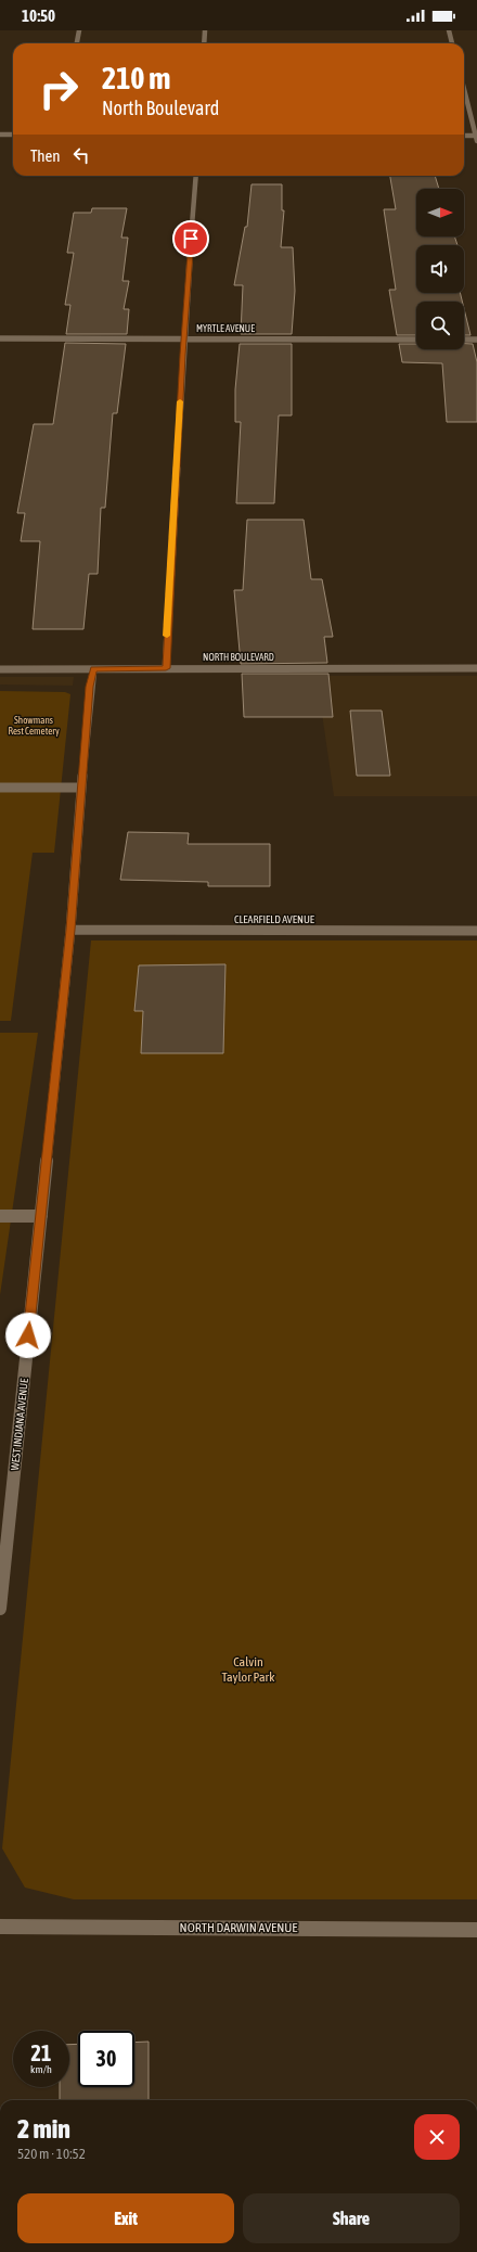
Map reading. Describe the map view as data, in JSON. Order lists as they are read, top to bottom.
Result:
{
  "streets": {
    "street": [
      "MYRTLE AVENUE",
      "NORTH BOULEVARD",
      "CLEARFIELD AVENUE",
      "WEST INDIANA AVENUE",
      "NORTH DARWIN AVENUE"
    ]
  },
  "crossings": [
    ["NORTH BOULEVARD", "WEST INDIANA AVENUE"],
    ["CLEARFIELD AVENUE", "WEST INDIANA AVENUE"]
  ],
  "parks": ["Showmans Rest Cemetery", "Calvin Taylor Park"],
  "north": "right",
  "page": {
    "status": "10:50",
    "turn": ["210 m", "North Boulevard"],
    "then": "Then",
    "speed": "21 km/h",
    "limit": "30",
    "heading": ["2 min", "520 m · 10:52"],
    "buttons": ["Exit", "Share"]
  }
}
